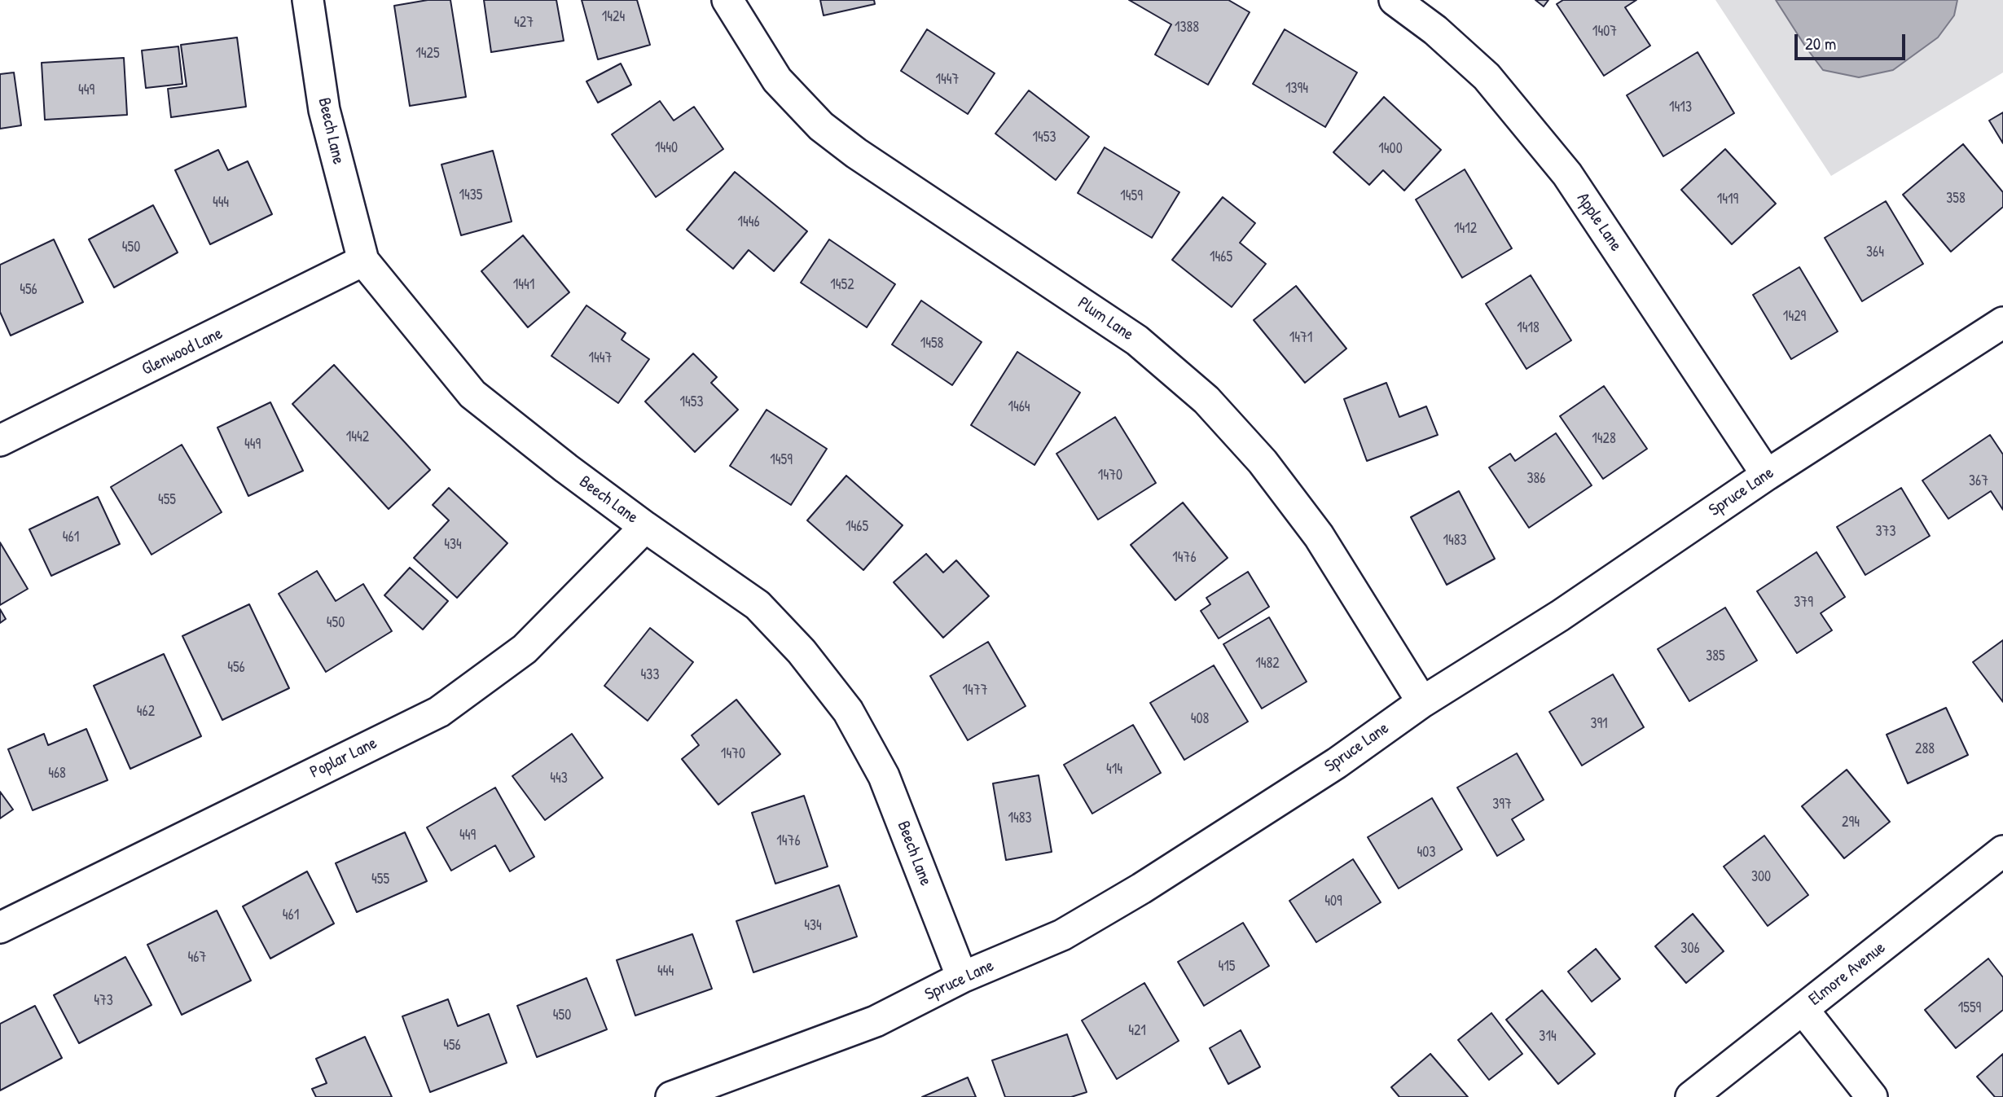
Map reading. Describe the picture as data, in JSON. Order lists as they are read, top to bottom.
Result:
{
  "streets": {
    "street": [
      "Beech Lane",
      "Apple Lane",
      "Plum Lane",
      "Glenwood Lane",
      "Spruce Lane",
      "Poplar Lane",
      "Elmore Avenue"
    ]
  },
  "crossings": [
    ["Beech Lane", "Glenwood Lane"],
    ["Beech Lane", "Spruce Lane"],
    ["Beech Lane", "Poplar Lane"],
    ["Apple Lane", "Spruce Lane"],
    ["Plum Lane", "Spruce Lane"]
  ],
  "house_numbers": [
    "1424",
    "427",
    "1388",
    "1407",
    "1425",
    "1447",
    "1394",
    "449",
    "1413",
    "1453",
    "1440",
    "1400",
    "1435",
    "1459",
    "358",
    "1419",
    "444",
    "1446",
    "1412",
    "450",
    "364",
    "1465",
    "1441",
    "1452",
    "456",
    "1429",
    "1418",
    "1471",
    "1458",
    "1447",
    "1453",
    "1464",
    "1442",
    "1428",
    "449",
    "1459",
    "1470",
    "386",
    "367",
    "455",
    "1465",
    "373",
    "461",
    "1483",
    "434",
    "1476",
    "379",
    "450",
    "385",
    "1482",
    "456",
    "433",
    "1477",
    "462",
    "408",
    "391",
    "288",
    "1470",
    "414",
    "468",
    "443",
    "397",
    "1483",
    "294",
    "449",
    "1476",
    "403",
    "300",
    "455",
    "409",
    "461",
    "434",
    "306",
    "467",
    "415",
    "444",
    "473",
    "1559",
    "450",
    "421",
    "314",
    "456"
  ],
  "scale_bar": "20 m"
}
